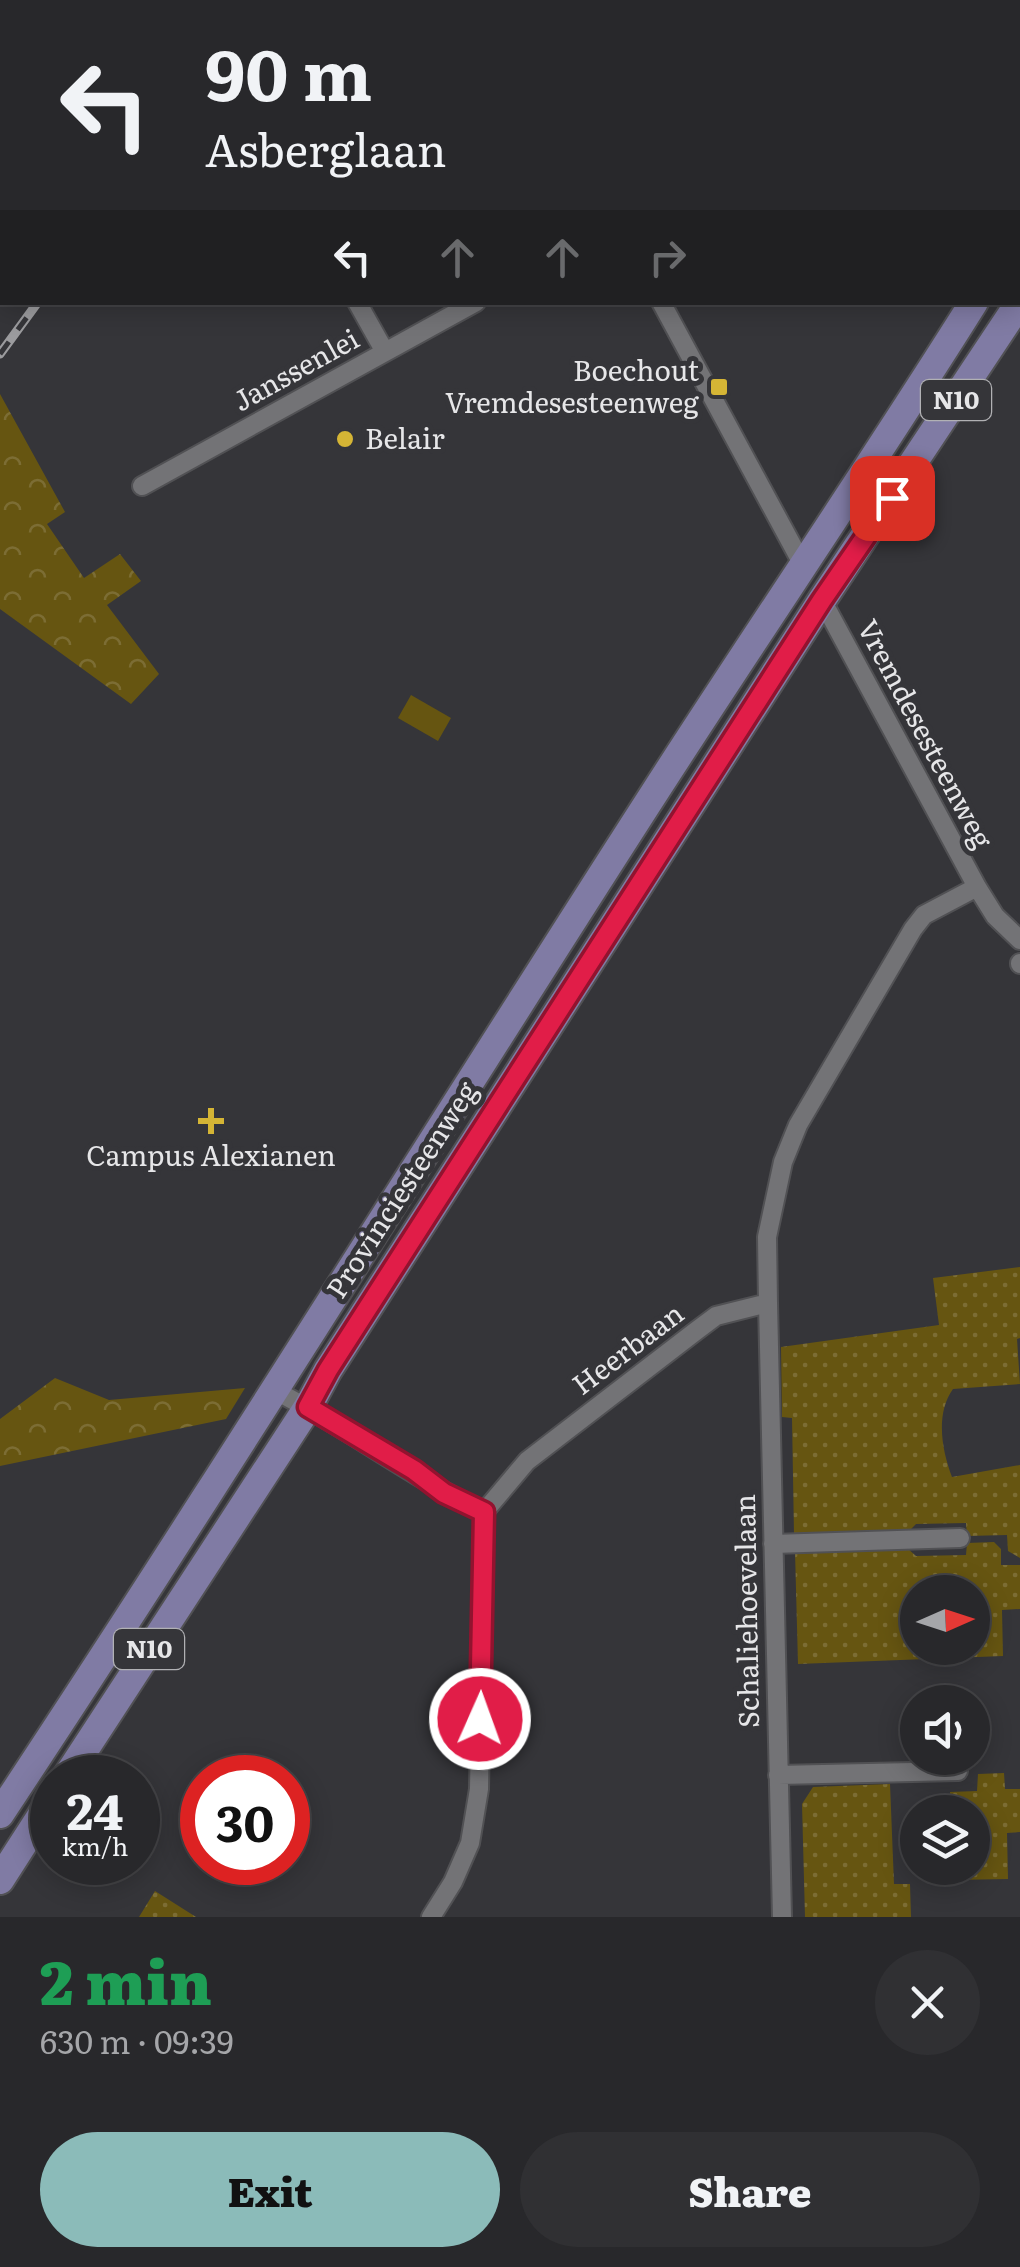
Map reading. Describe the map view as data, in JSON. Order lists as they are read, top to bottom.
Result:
{
  "streets": {
    "main road": ["N10", "Provinciesteenweg"],
    "street": [
      "Janssenlei",
      "Vremdesesteenweg",
      "Heerbaan",
      "Schaliehoevelaan"
    ]
  },
  "crossings": [
    ["Vremdesesteenweg", "Provinciesteenweg"],
    ["Heerbaan", "Schaliehoevelaan"]
  ],
  "places": {
    "transit": ["Boechout Vremdesesteenweg"],
    "other": ["Belair"],
    "health": ["Campus Alexianen"]
  },
  "north": "right",
  "page": {
    "turn": ["90 m", "Asberglaan"],
    "speed": "24 km/h",
    "limit": "30",
    "heading": ["2 min", "630 m · 09:39"],
    "buttons": ["Exit", "Share"]
  }
}
